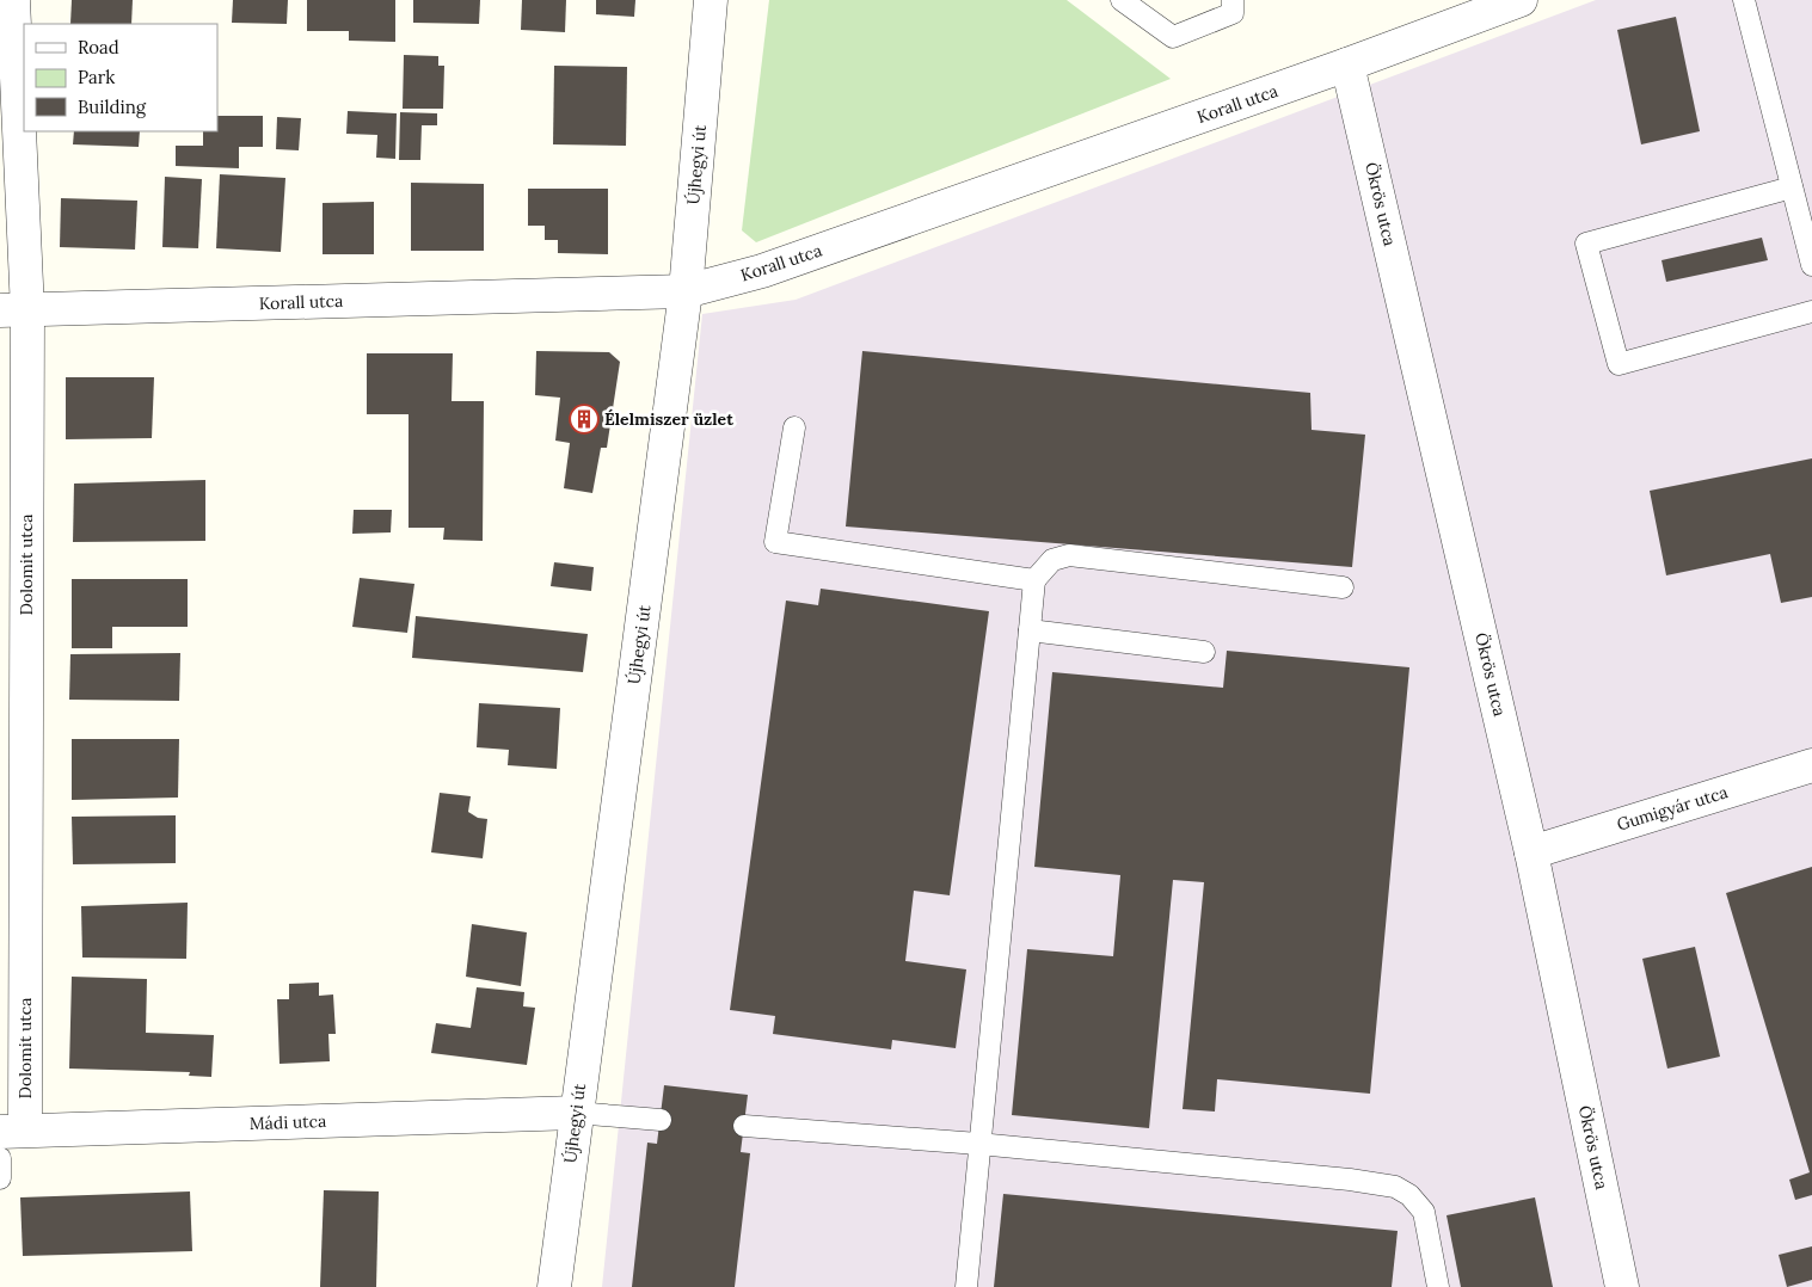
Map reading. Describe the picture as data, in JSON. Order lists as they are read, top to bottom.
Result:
{
  "streets": {
    "street": [
      "Korall utca",
      "Újhegyi út",
      "Ökrös utca",
      "Dolomit utca",
      "Gumigyár utca",
      "Mádi utca"
    ]
  },
  "crossings": [
    ["Korall utca", "Újhegyi út"],
    ["Korall utca", "Ökrös utca"],
    ["Korall utca", "Dolomit utca"],
    ["Újhegyi út", "Mádi utca"],
    ["Ökrös utca", "Gumigyár utca"],
    ["Dolomit utca", "Mádi utca"]
  ],
  "places": {
    "building": ["Élelmiszer üzlet"]
  },
  "legend": ["Road", "Park", "Building"]
}
